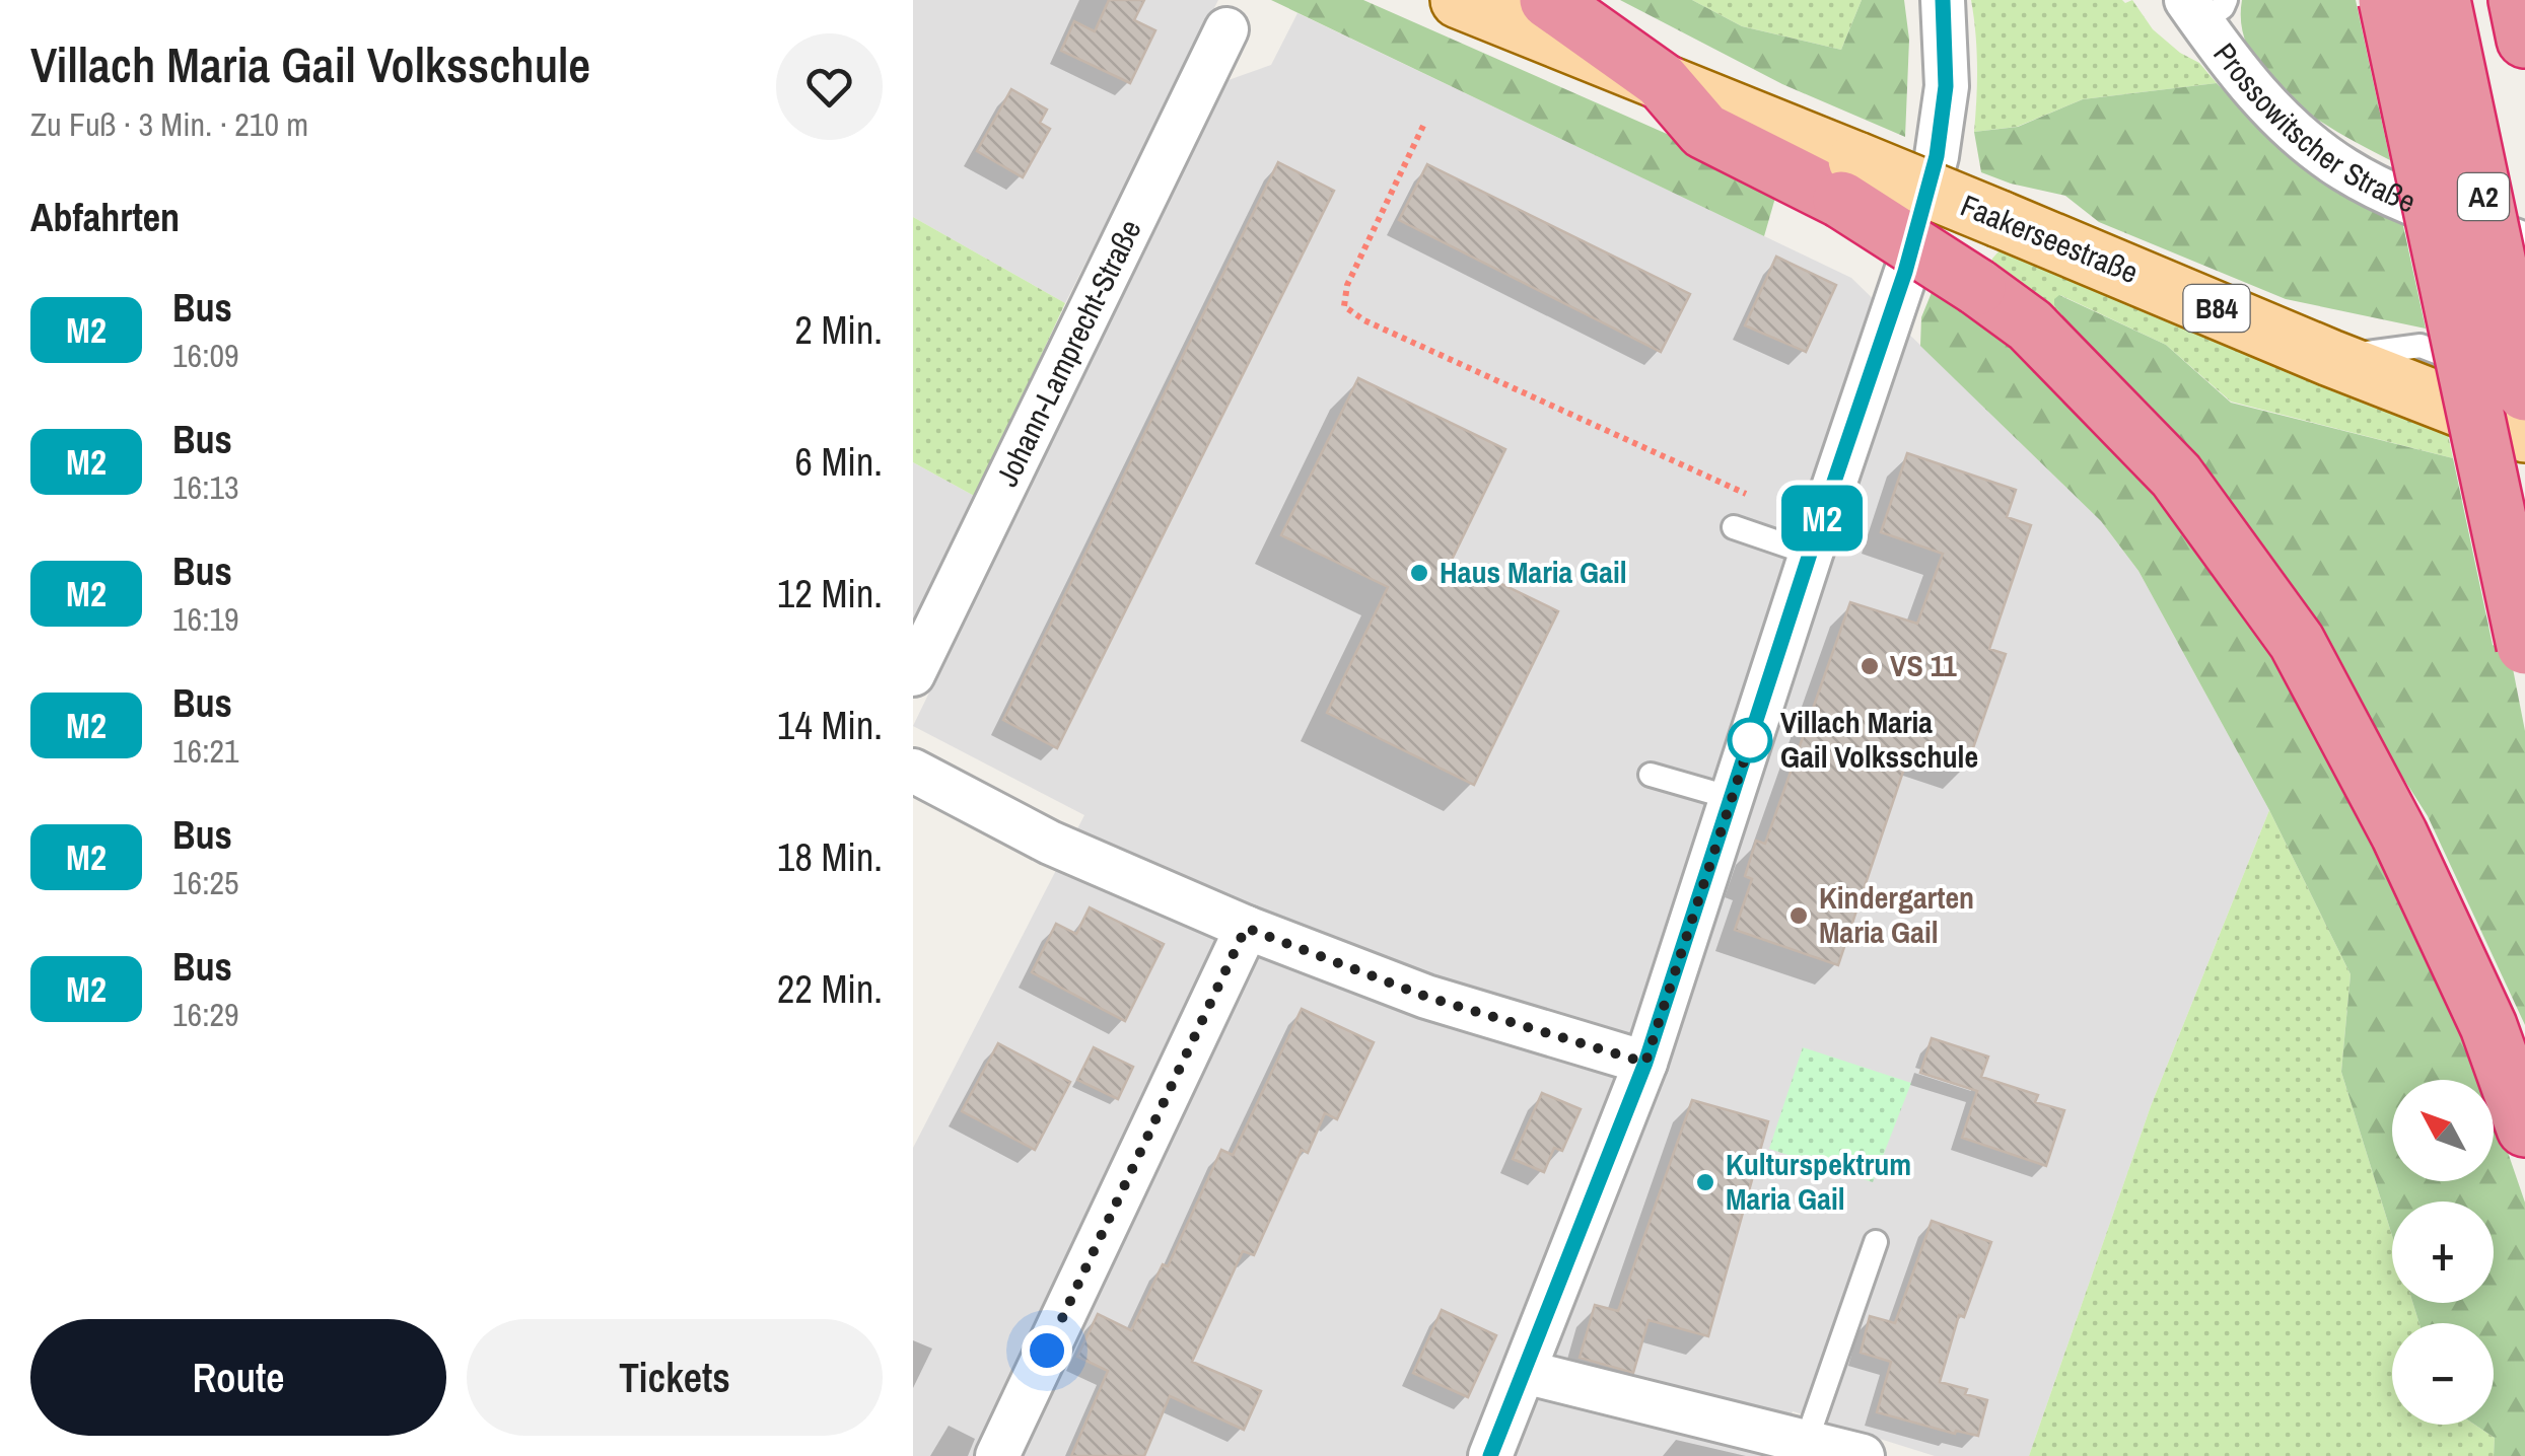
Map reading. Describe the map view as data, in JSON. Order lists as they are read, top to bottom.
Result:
{
  "streets": {
    "highway": ["A2"],
    "main road": ["Faakerseestraße", "B84"],
    "street": ["Prossowitscher Straße", "Johann-Lamprecht-Straße"]
  },
  "places": [
    "Haus Maria Gail",
    "VS 11",
    "Villach Maria Gail Volksschule",
    "Kindergarten Maria Gail",
    "Kulturspektrum Maria Gail"
  ],
  "lines": ["bus line M2"],
  "north": "top left",
  "page": {
    "heading": [
      ["Villach Maria Gail Volksschule", "Zu Fuß · 3 Min. · 210 m"],
      "Abfahrten"
    ],
    "on_map": "M2",
    "list": [
      {
        "mark": "M2",
        "name": "Bus",
        "note": "16:09",
        "value": "2 Min."
      },
      {
        "mark": "M2",
        "name": "Bus",
        "note": "16:13",
        "value": "6 Min."
      },
      {
        "mark": "M2",
        "name": "Bus",
        "note": "16:19",
        "value": "12 Min."
      },
      {
        "mark": "M2",
        "name": "Bus",
        "note": "16:21",
        "value": "14 Min."
      },
      {
        "mark": "M2",
        "name": "Bus",
        "note": "16:25",
        "value": "18 Min."
      },
      {
        "mark": "M2",
        "name": "Bus",
        "note": "16:29",
        "value": "22 Min."
      }
    ],
    "map_buttons": ["+", "−"],
    "buttons": ["Route", "Tickets"]
  }
}
